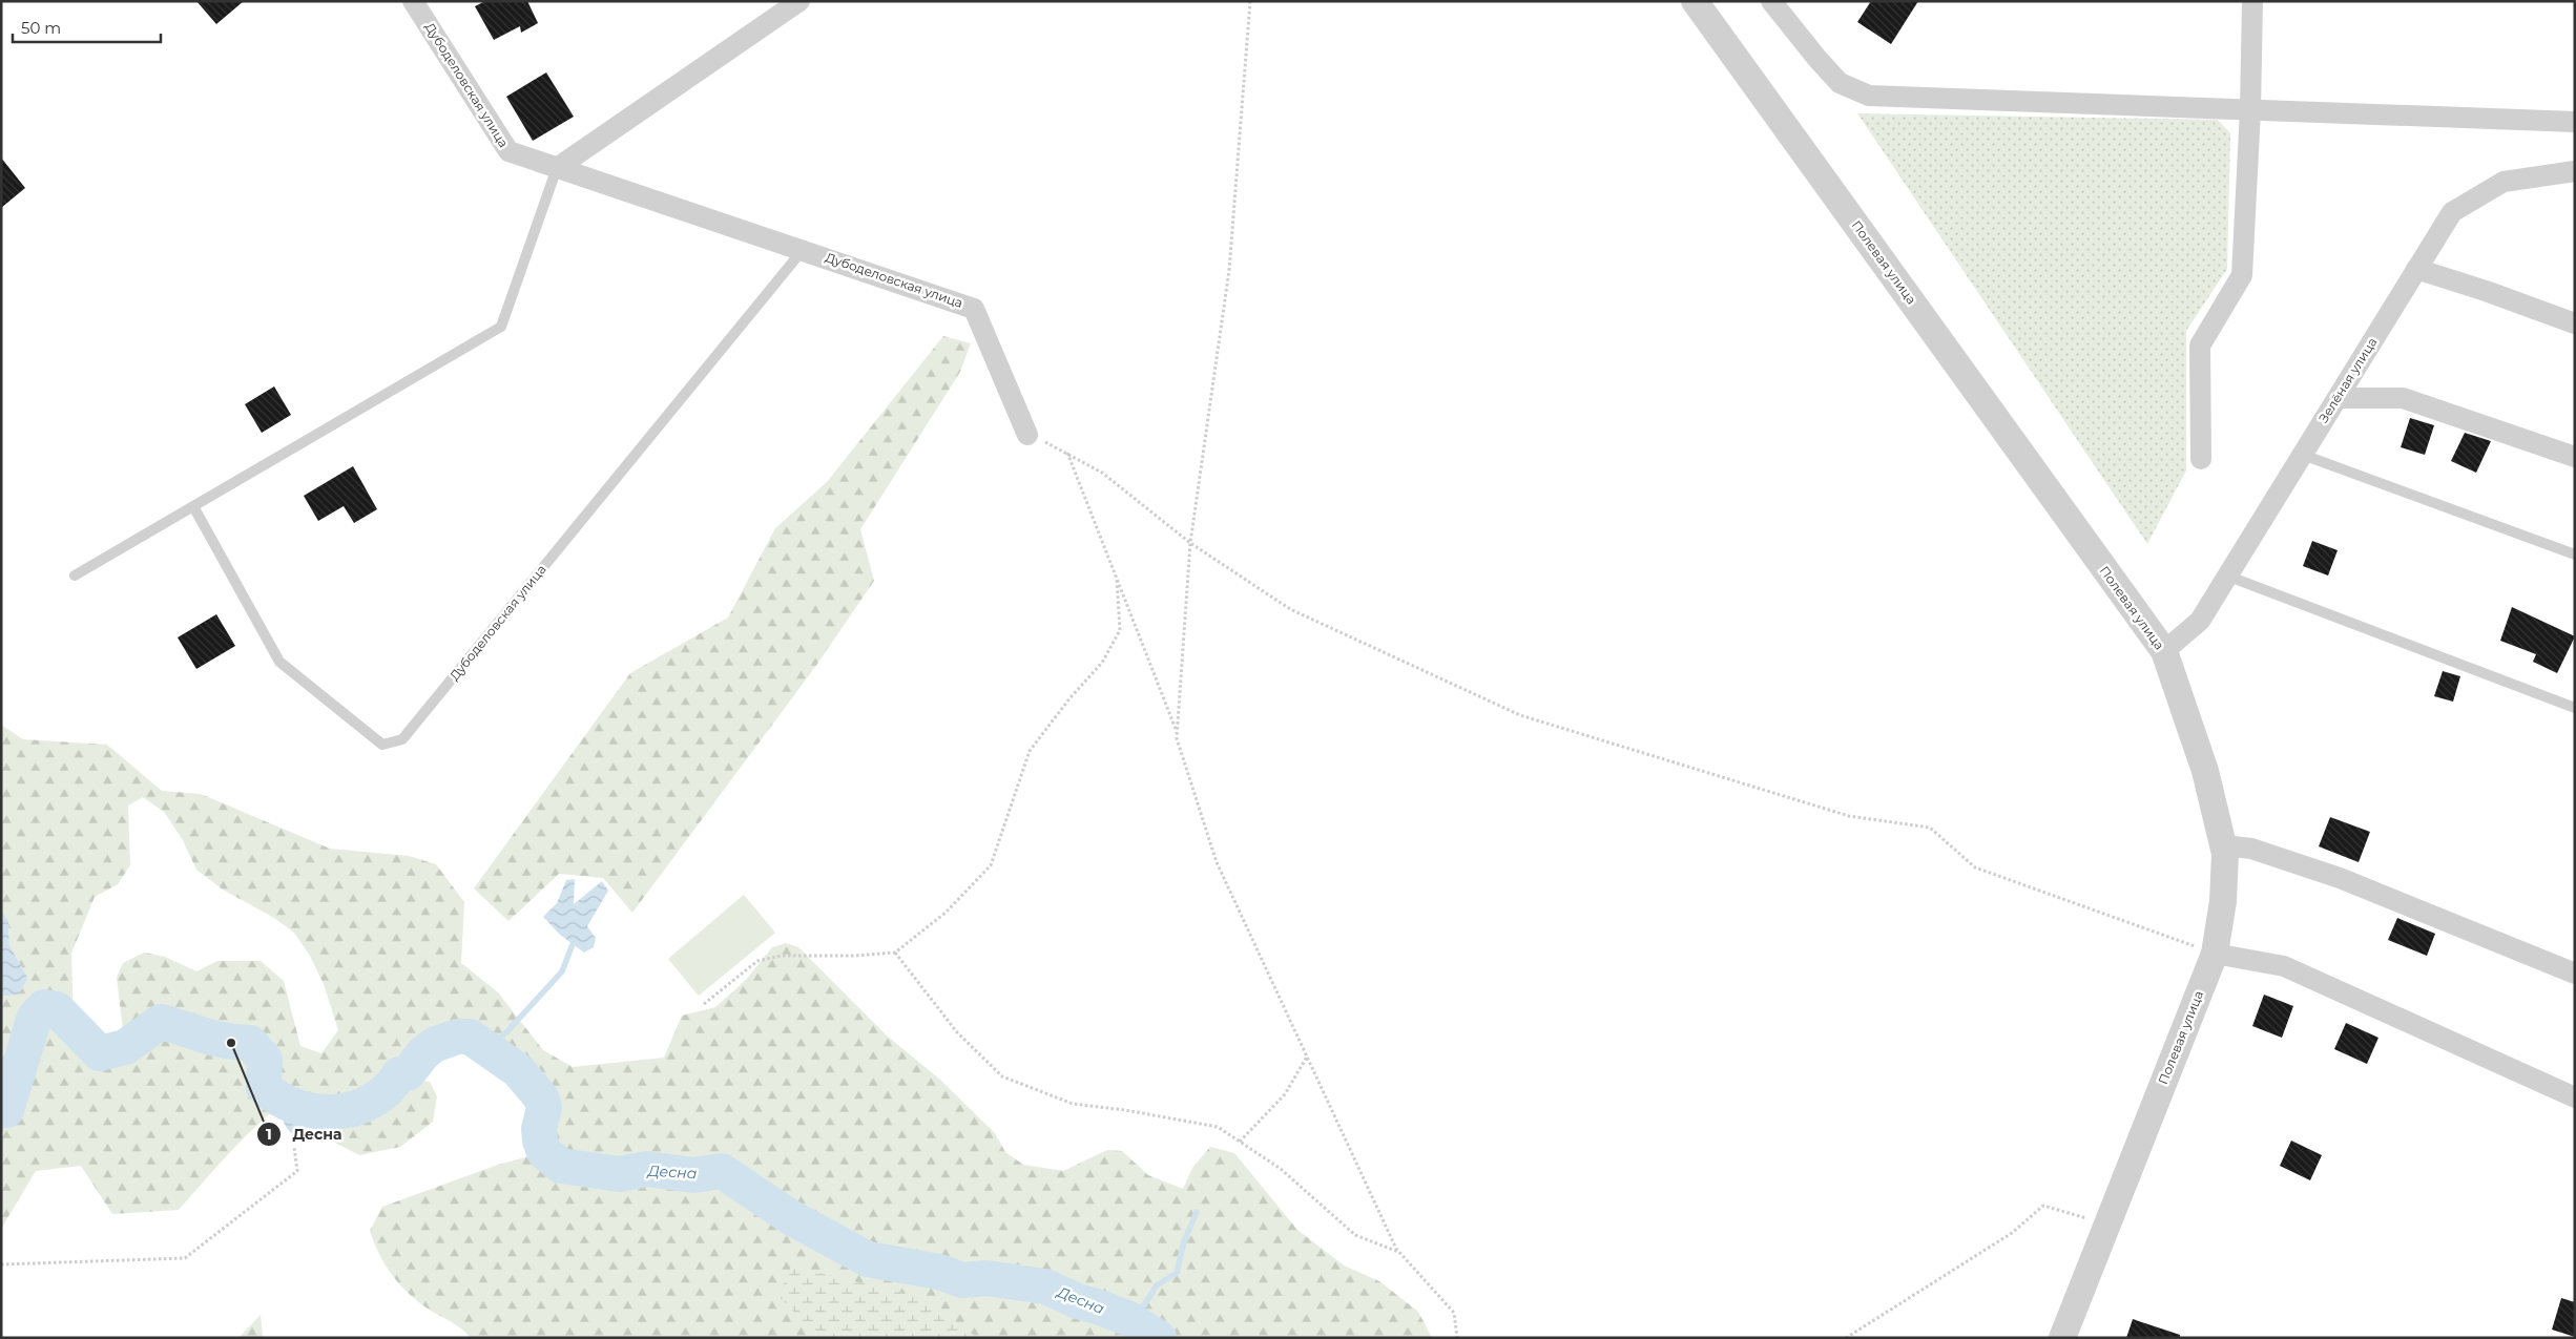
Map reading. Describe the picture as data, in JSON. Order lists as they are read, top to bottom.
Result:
{
  "streets": {
    "street": ["Дубоделовская улица", "Полевая улица", "Зелёная улица"]
  },
  "crossings": [
    ["Полевая улица", "Зелёная улица"]
  ],
  "water": ["Десна"],
  "places": ["Десна"],
  "scale_bar": "50 m"
}
